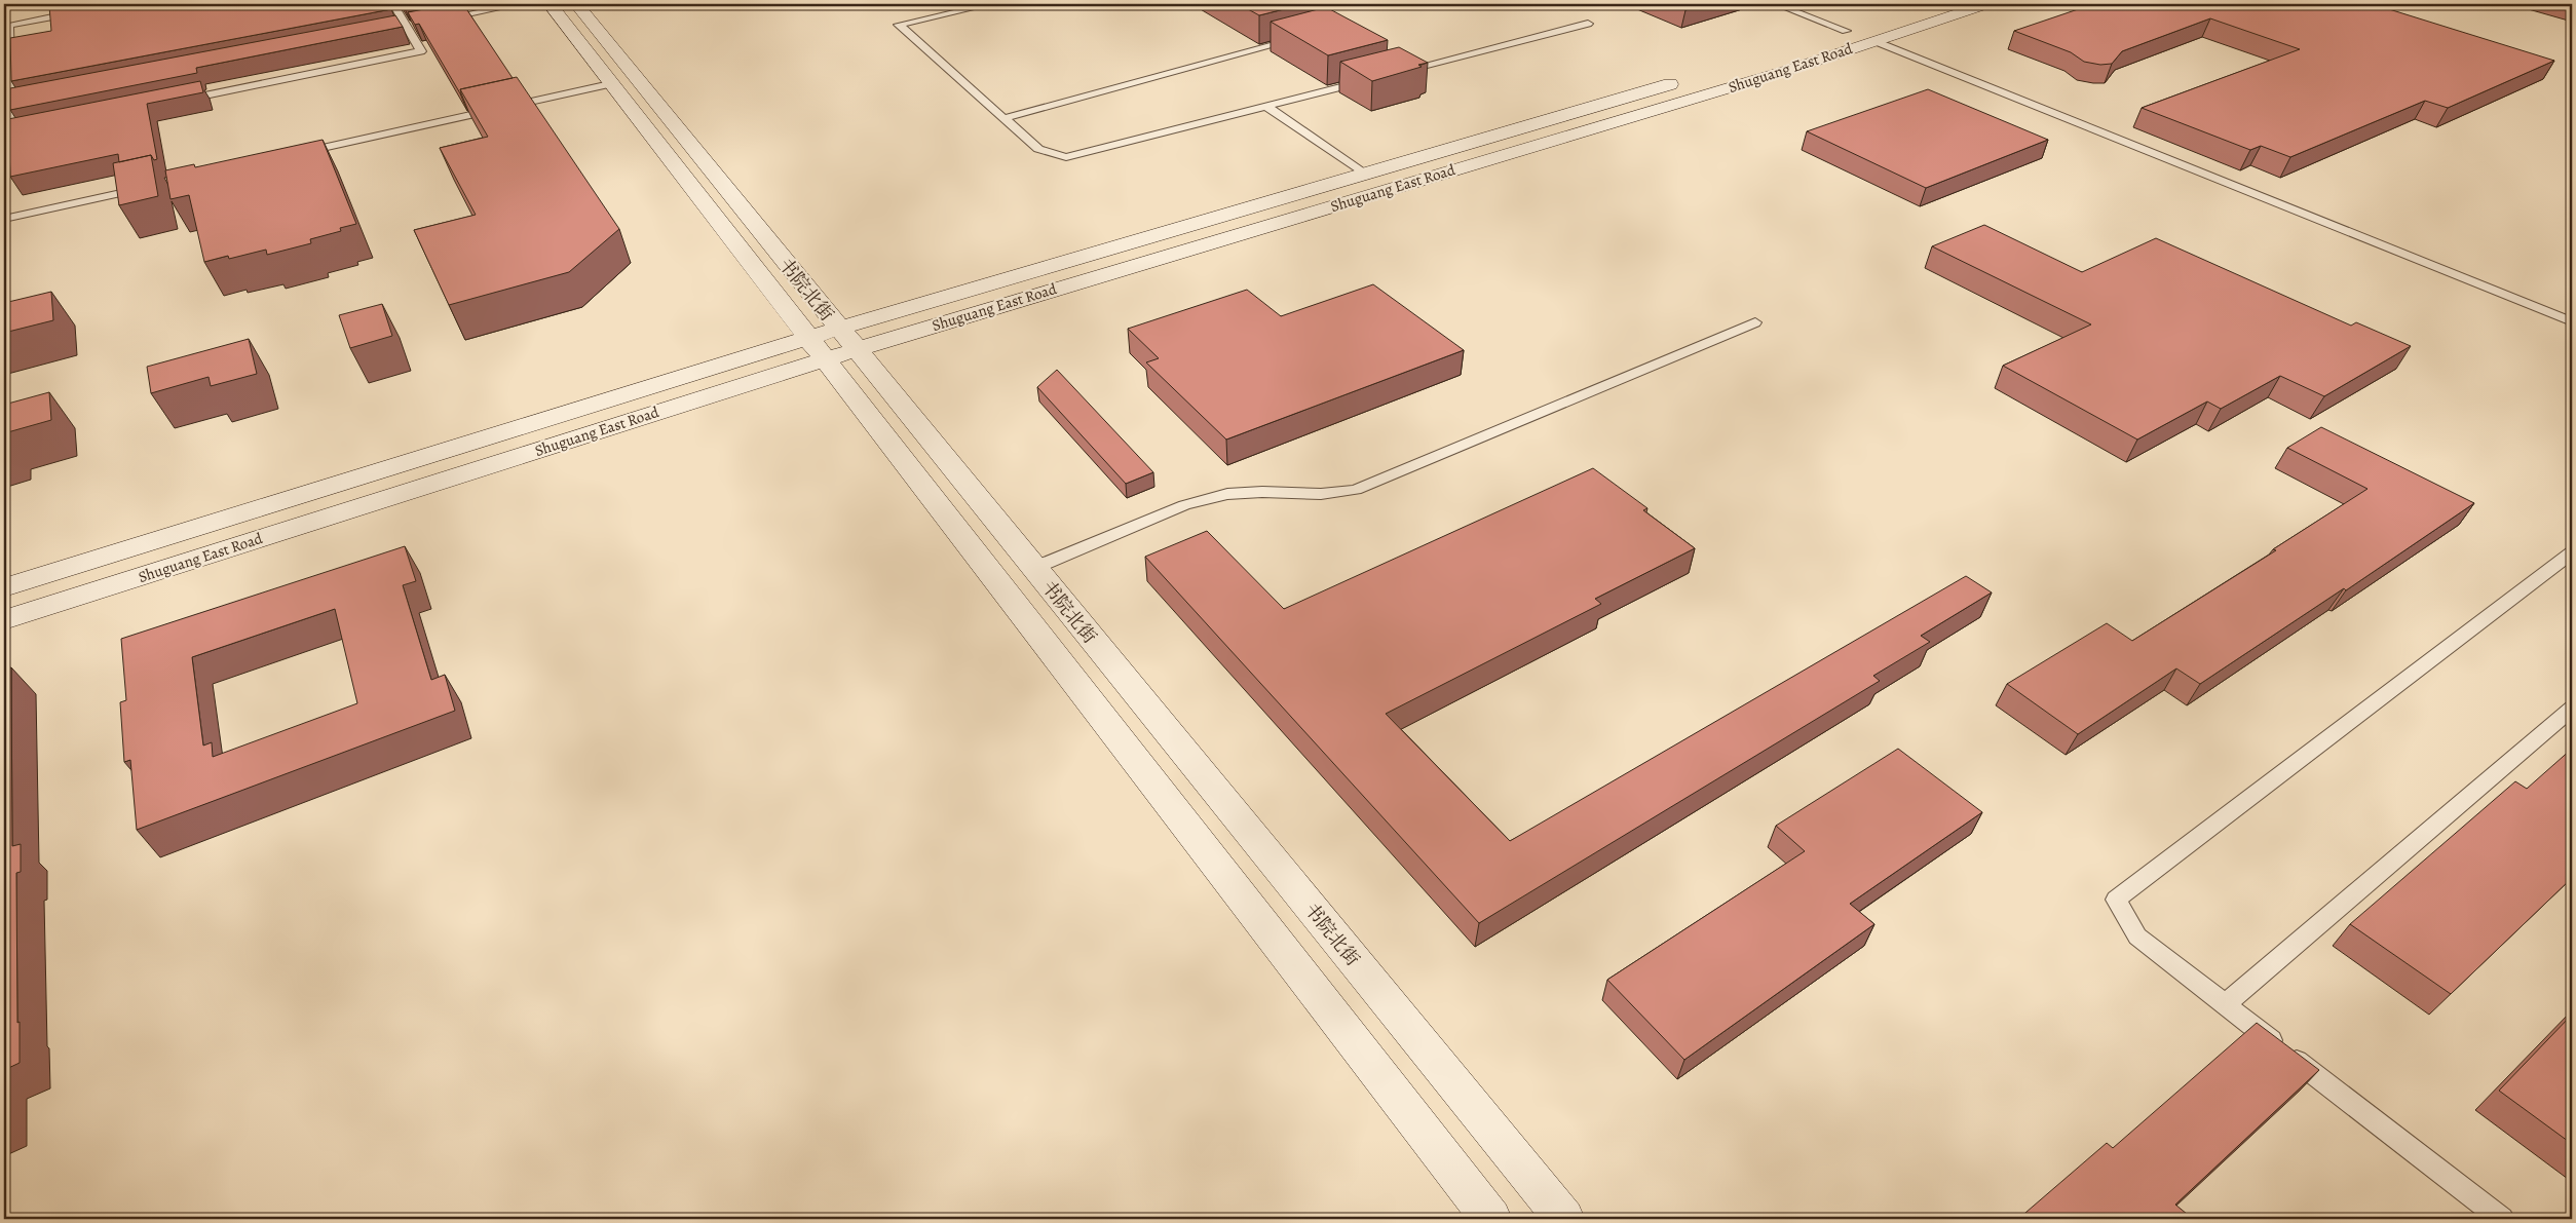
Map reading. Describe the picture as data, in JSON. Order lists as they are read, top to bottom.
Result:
{
  "streets": {
    "main road": ["Shuguang East Road", "书院北街"]
  },
  "crossings": [
    ["Shuguang East Road", "书院北街"]
  ]
}
